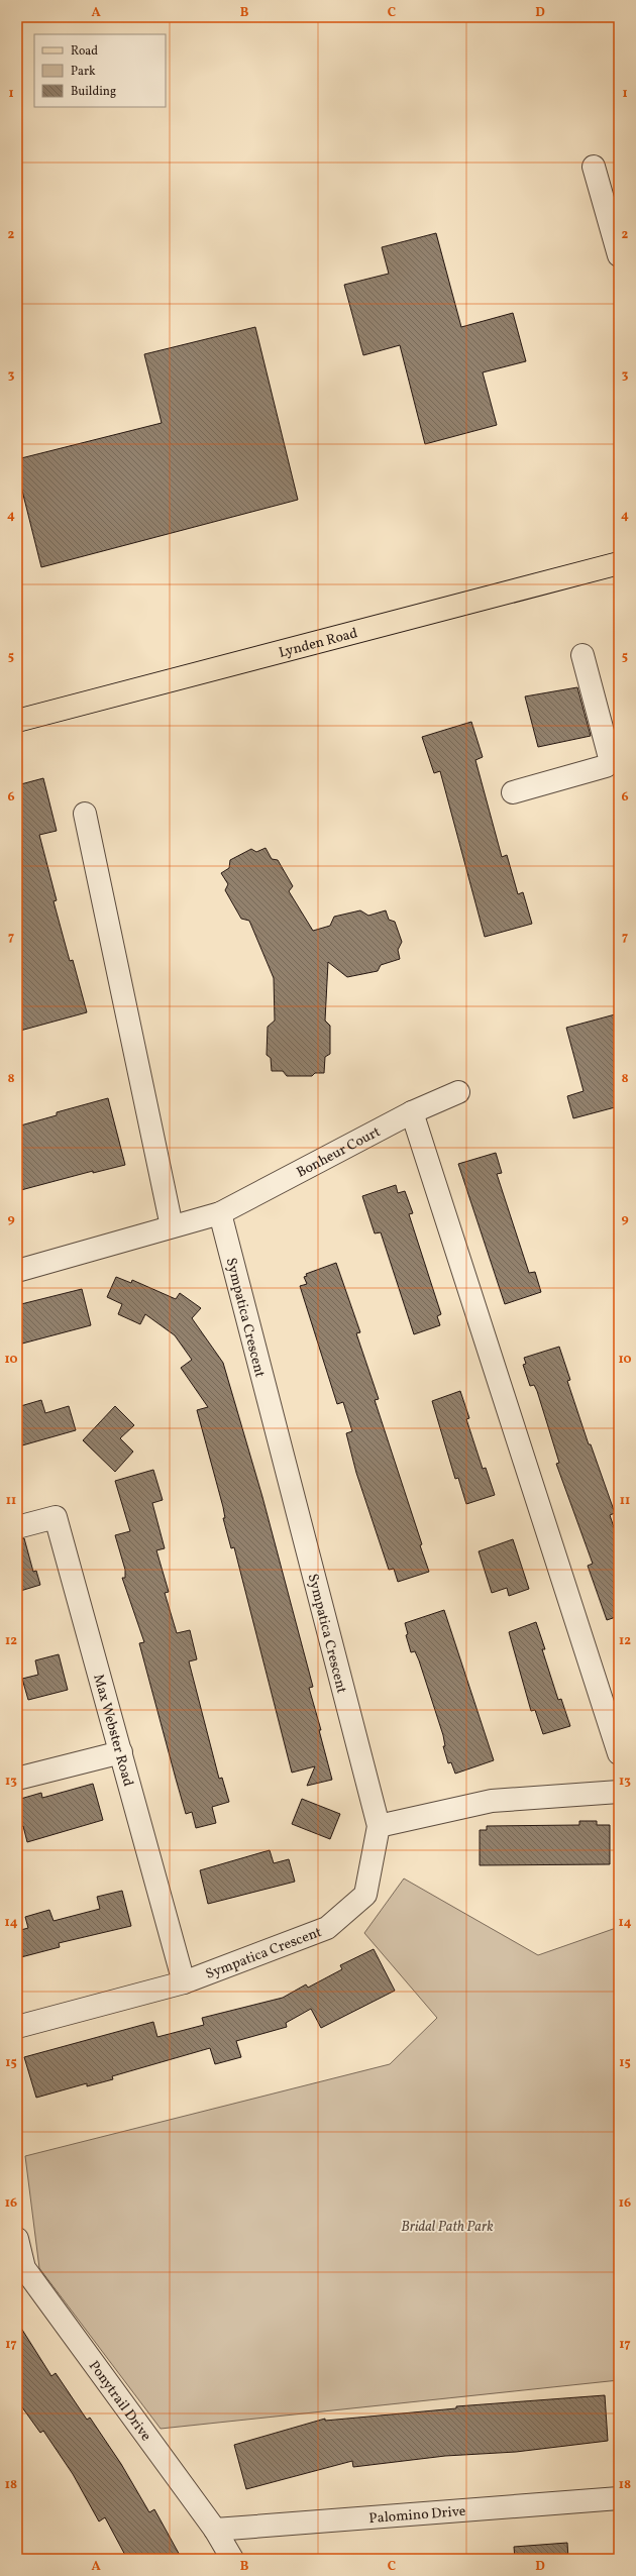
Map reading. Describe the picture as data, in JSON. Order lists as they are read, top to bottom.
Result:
{
  "streets": {
    "main road": ["Lynden Road"],
    "street": [
      "Bonheur Court",
      "Sympatica Crescent",
      "Max Webster Road",
      "Ponytrail Drive",
      "Palomino Drive"
    ]
  },
  "crossings": [
    ["Bonheur Court", "Sympatica Crescent"],
    ["Sympatica Crescent", "Max Webster Road"],
    ["Ponytrail Drive", "Palomino Drive"]
  ],
  "parks": ["Bridal Path Park"],
  "legend": ["Road", "Park", "Building"],
  "grid": {
    "columns": [
      "A",
      "B",
      "C",
      "D"
    ],
    "rows": [
      "1",
      "2",
      "3",
      "4",
      "5",
      "6",
      "7",
      "8",
      "9",
      "10",
      "11",
      "12",
      "13",
      "14",
      "15",
      "16",
      "17",
      "18"
    ]
  }
}
